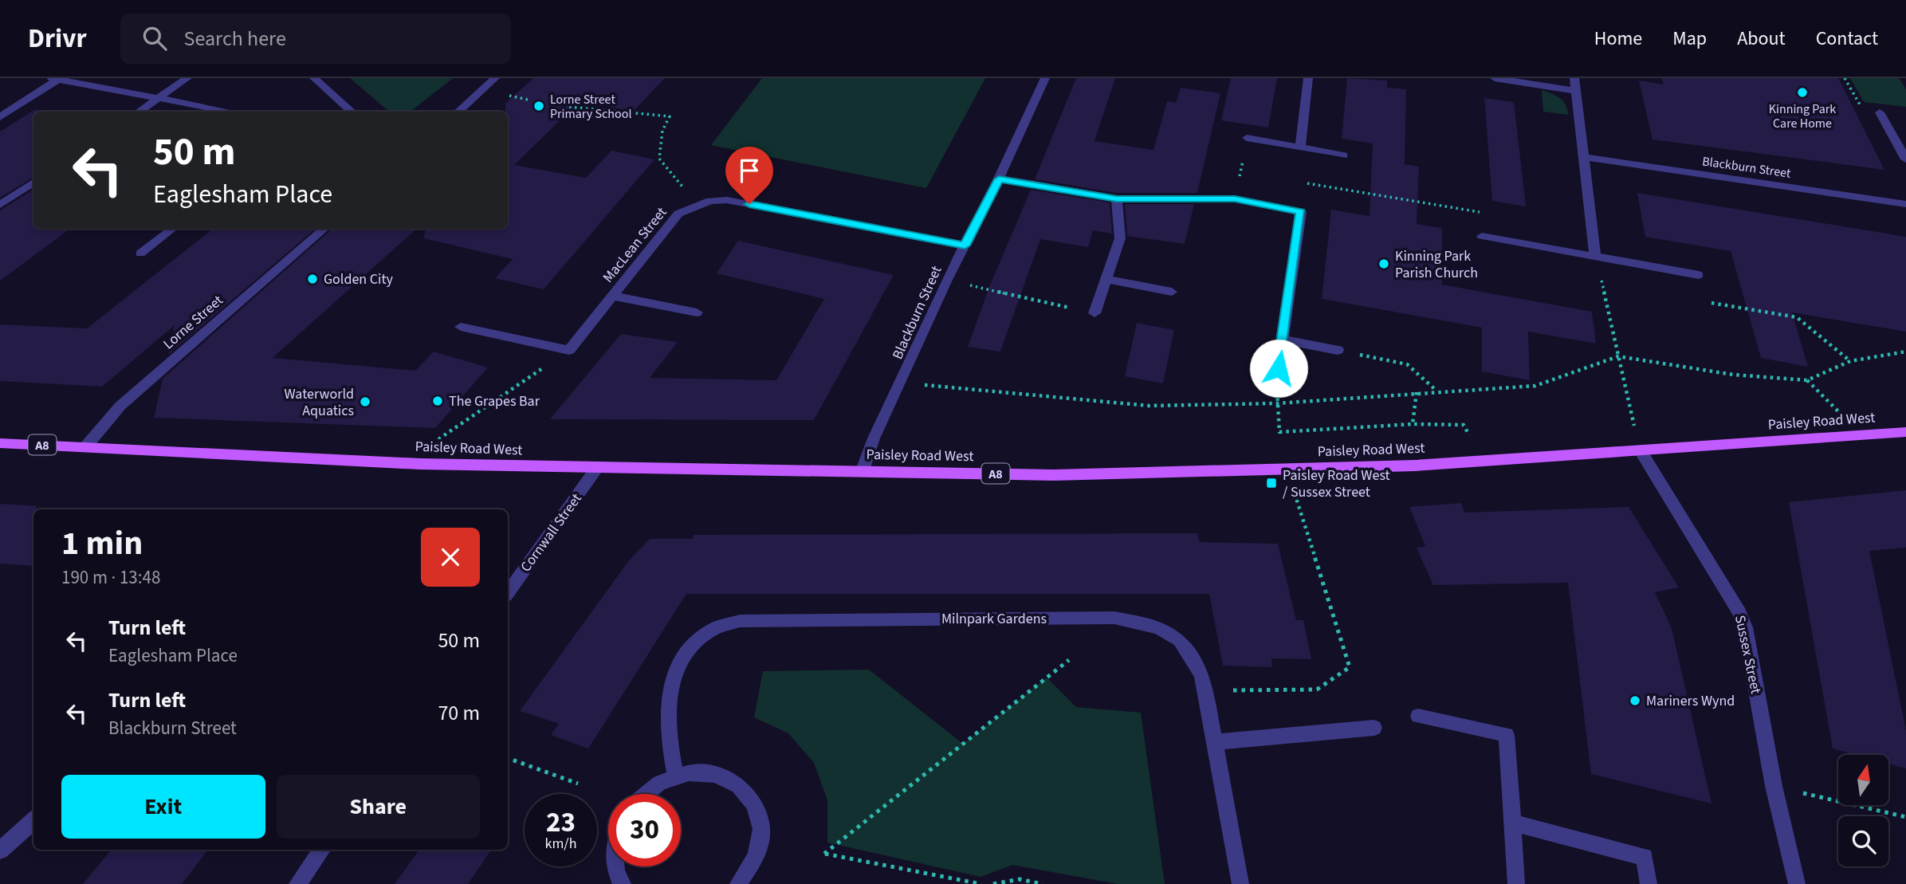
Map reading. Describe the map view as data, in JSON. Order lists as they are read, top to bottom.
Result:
{
  "streets": {
    "main road": ["Paisley Road West", "A8"],
    "street": [
      "Blackburn Street",
      "MacLean Street",
      "Lorne Street",
      "Cornwall Street",
      "Milnpark Gardens",
      "Sussex Street"
    ]
  },
  "crossings": [
    ["Blackburn Street", "MacLean Street"],
    ["Blackburn Street", "Paisley Road West"],
    ["Lorne Street", "Paisley Road West"],
    ["Paisley Road West", "Cornwall Street"],
    ["Paisley Road West", "Sussex Street"]
  ],
  "places": {
    "other": [
      "Kinning Park Care Home",
      "Lorne Street Primary School",
      "Kinning Park Parish Church",
      "Golden City",
      "The Grapes Bar",
      "Waterworld Aquatics",
      "Mariners Wynd"
    ],
    "transit": ["Paisley Road West / Sussex Street"]
  },
  "north": "top",
  "page": {
    "header": "Drivr",
    "search": "Search here",
    "nav": [
      "Home",
      "Map",
      "About",
      "Contact"
    ],
    "turn": ["50 m", "Eaglesham Place"],
    "heading": ["1 min", "190 m · 13:48"],
    "list": [
      {
        "name": "Turn left",
        "note": "Eaglesham Place",
        "value": "50 m"
      },
      {
        "name": "Turn left",
        "note": "Blackburn Street",
        "value": "70 m"
      }
    ],
    "buttons": ["Exit", "Share"],
    "speed": "23 km/h",
    "limit": "30"
  }
}
